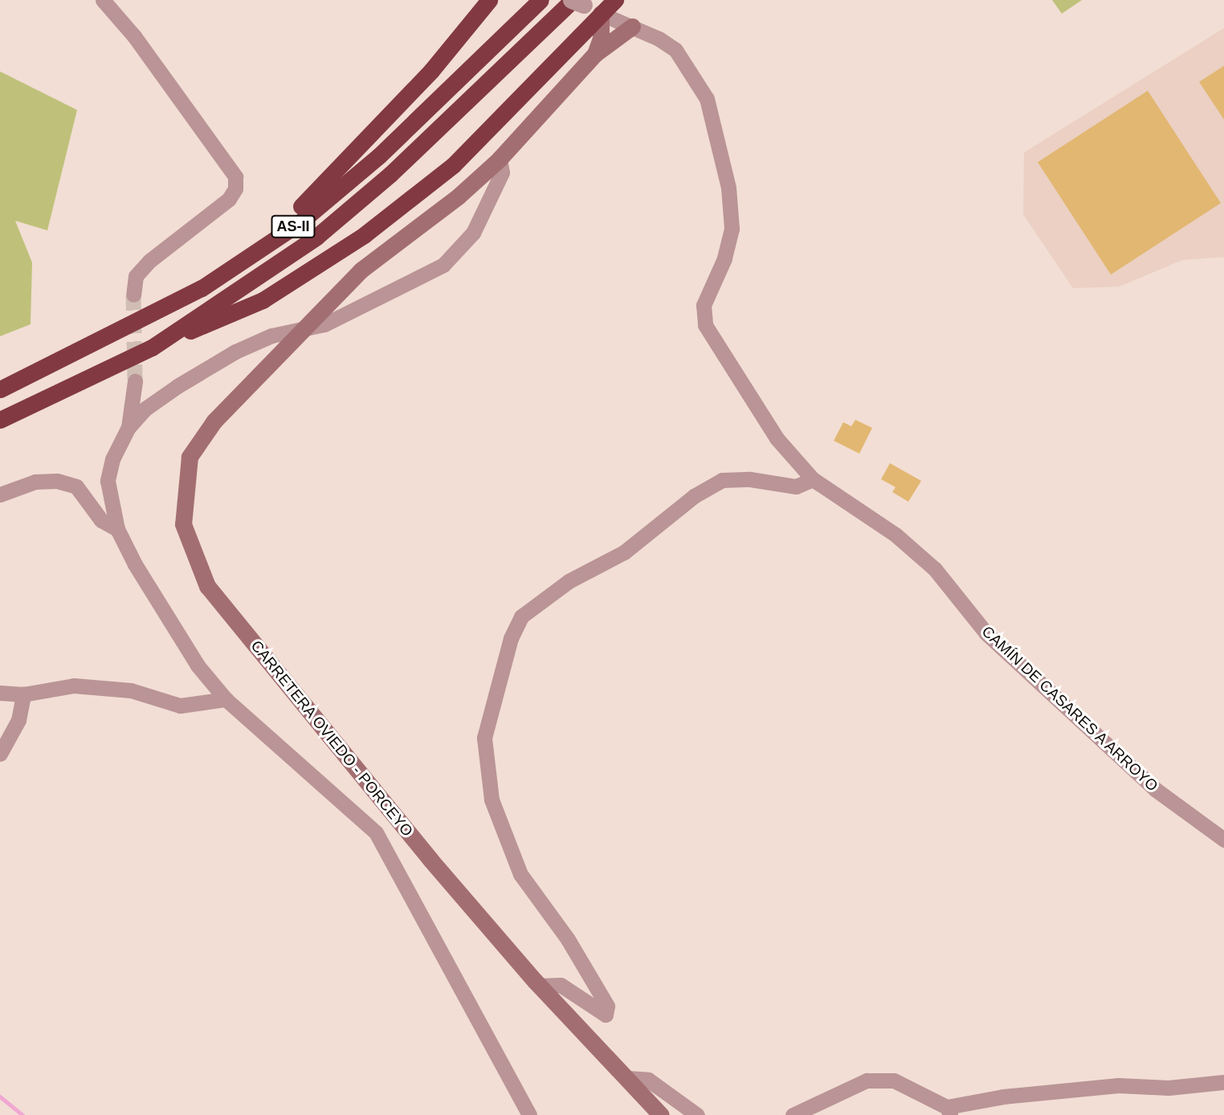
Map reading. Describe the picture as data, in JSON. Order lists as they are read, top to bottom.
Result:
{
  "streets": {
    "highway": ["AS-II"],
    "main road": ["CARRETERA OVIEDO - PORCEYO"],
    "street": ["CAMÍN DE CASARES A ARROYO"]
  },
  "crossings": [
    ["CAMÍN DE CASARES A ARROYO", "CARRETERA OVIEDO - PORCEYO"]
  ]
}
